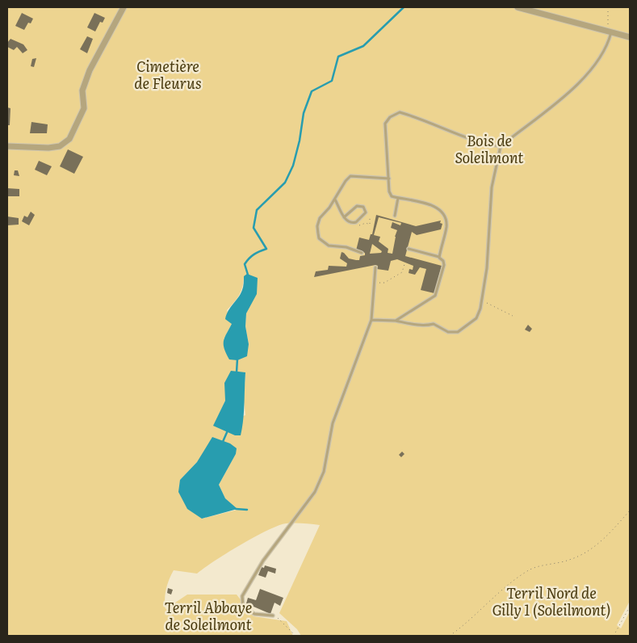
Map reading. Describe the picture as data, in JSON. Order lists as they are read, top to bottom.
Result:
{
  "parks": [
    "Cimetière de Fleurus",
    "Bois de Soleilmont",
    "Terril Nord de Gilly 1 (Soleilmont)",
    "Terril Abbaye de Soleilmont"
  ]
}
